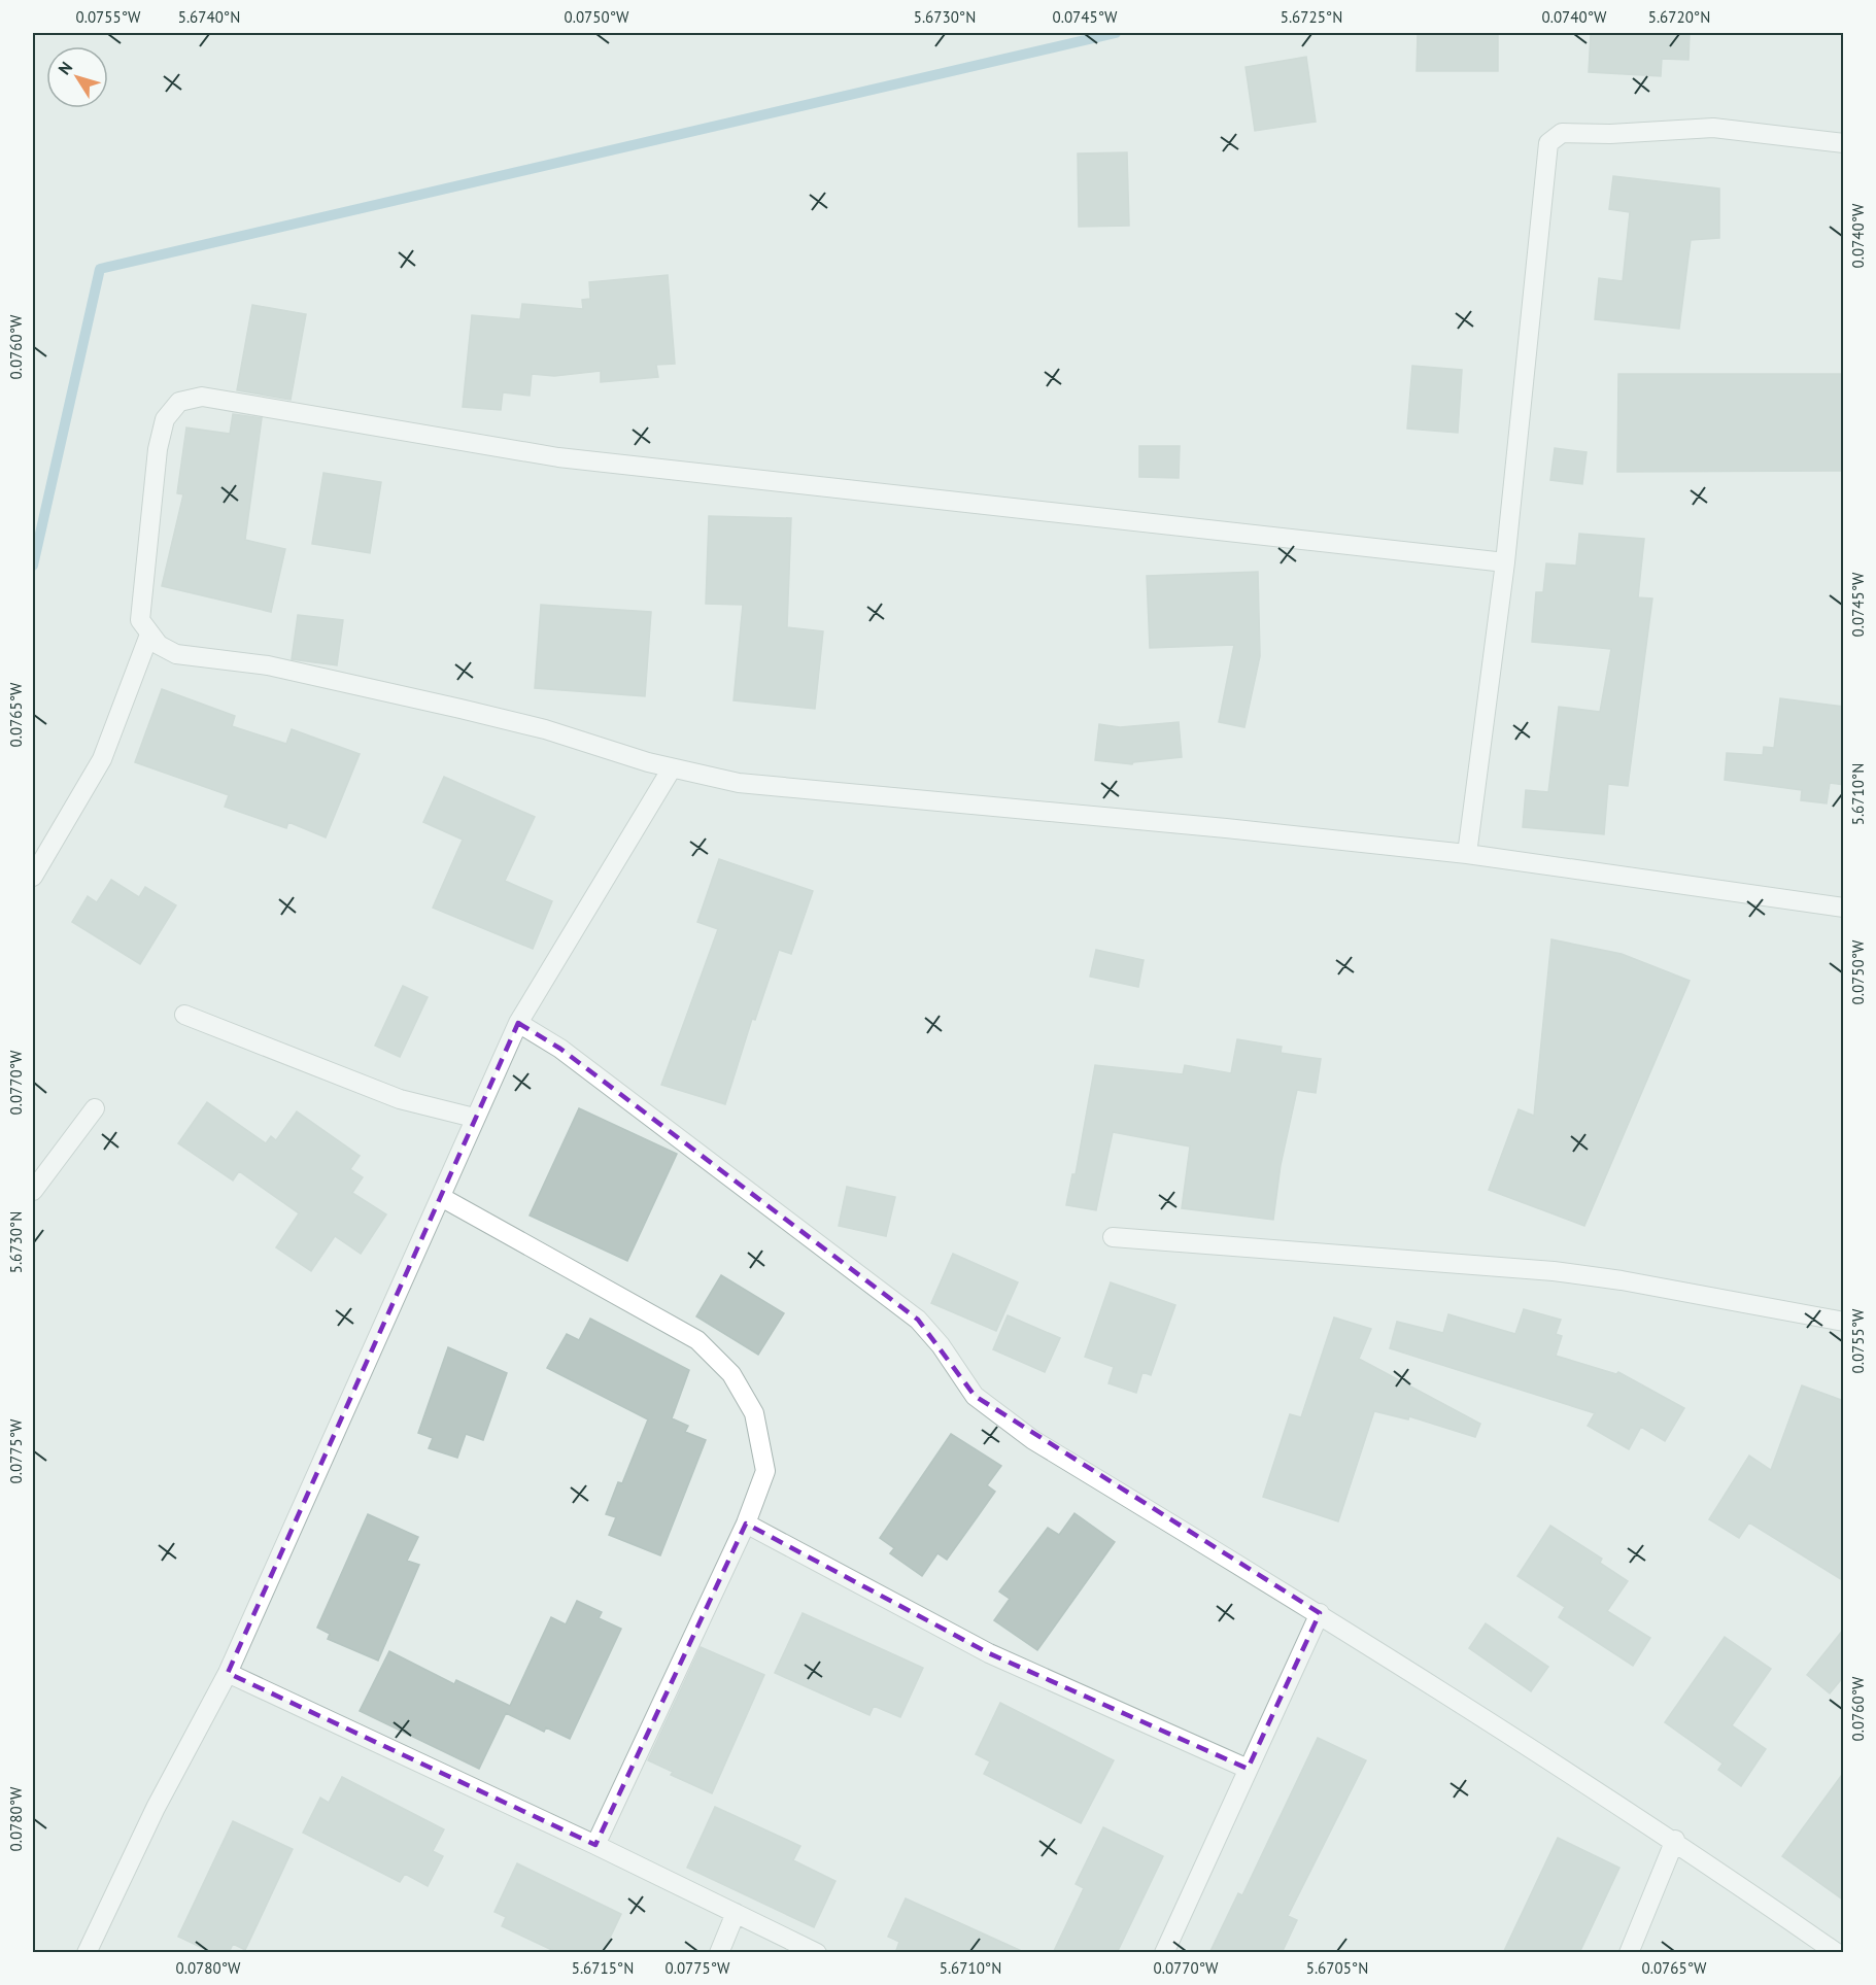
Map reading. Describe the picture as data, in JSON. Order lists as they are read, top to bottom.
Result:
{
  "north": "top left",
  "coordinates": [
    "0.0755°W",
    "5.6740°N",
    "0.0750°W",
    "5.6730°N",
    "0.0745°W",
    "5.6725°N",
    "0.0740°W",
    "5.6720°N",
    "0.0760°W",
    "0.0765°W",
    "5.6710°N",
    "0.0770°W",
    "0.0775°W",
    "0.0780°W",
    "5.6715°N",
    "5.6705°N"
  ]
}
